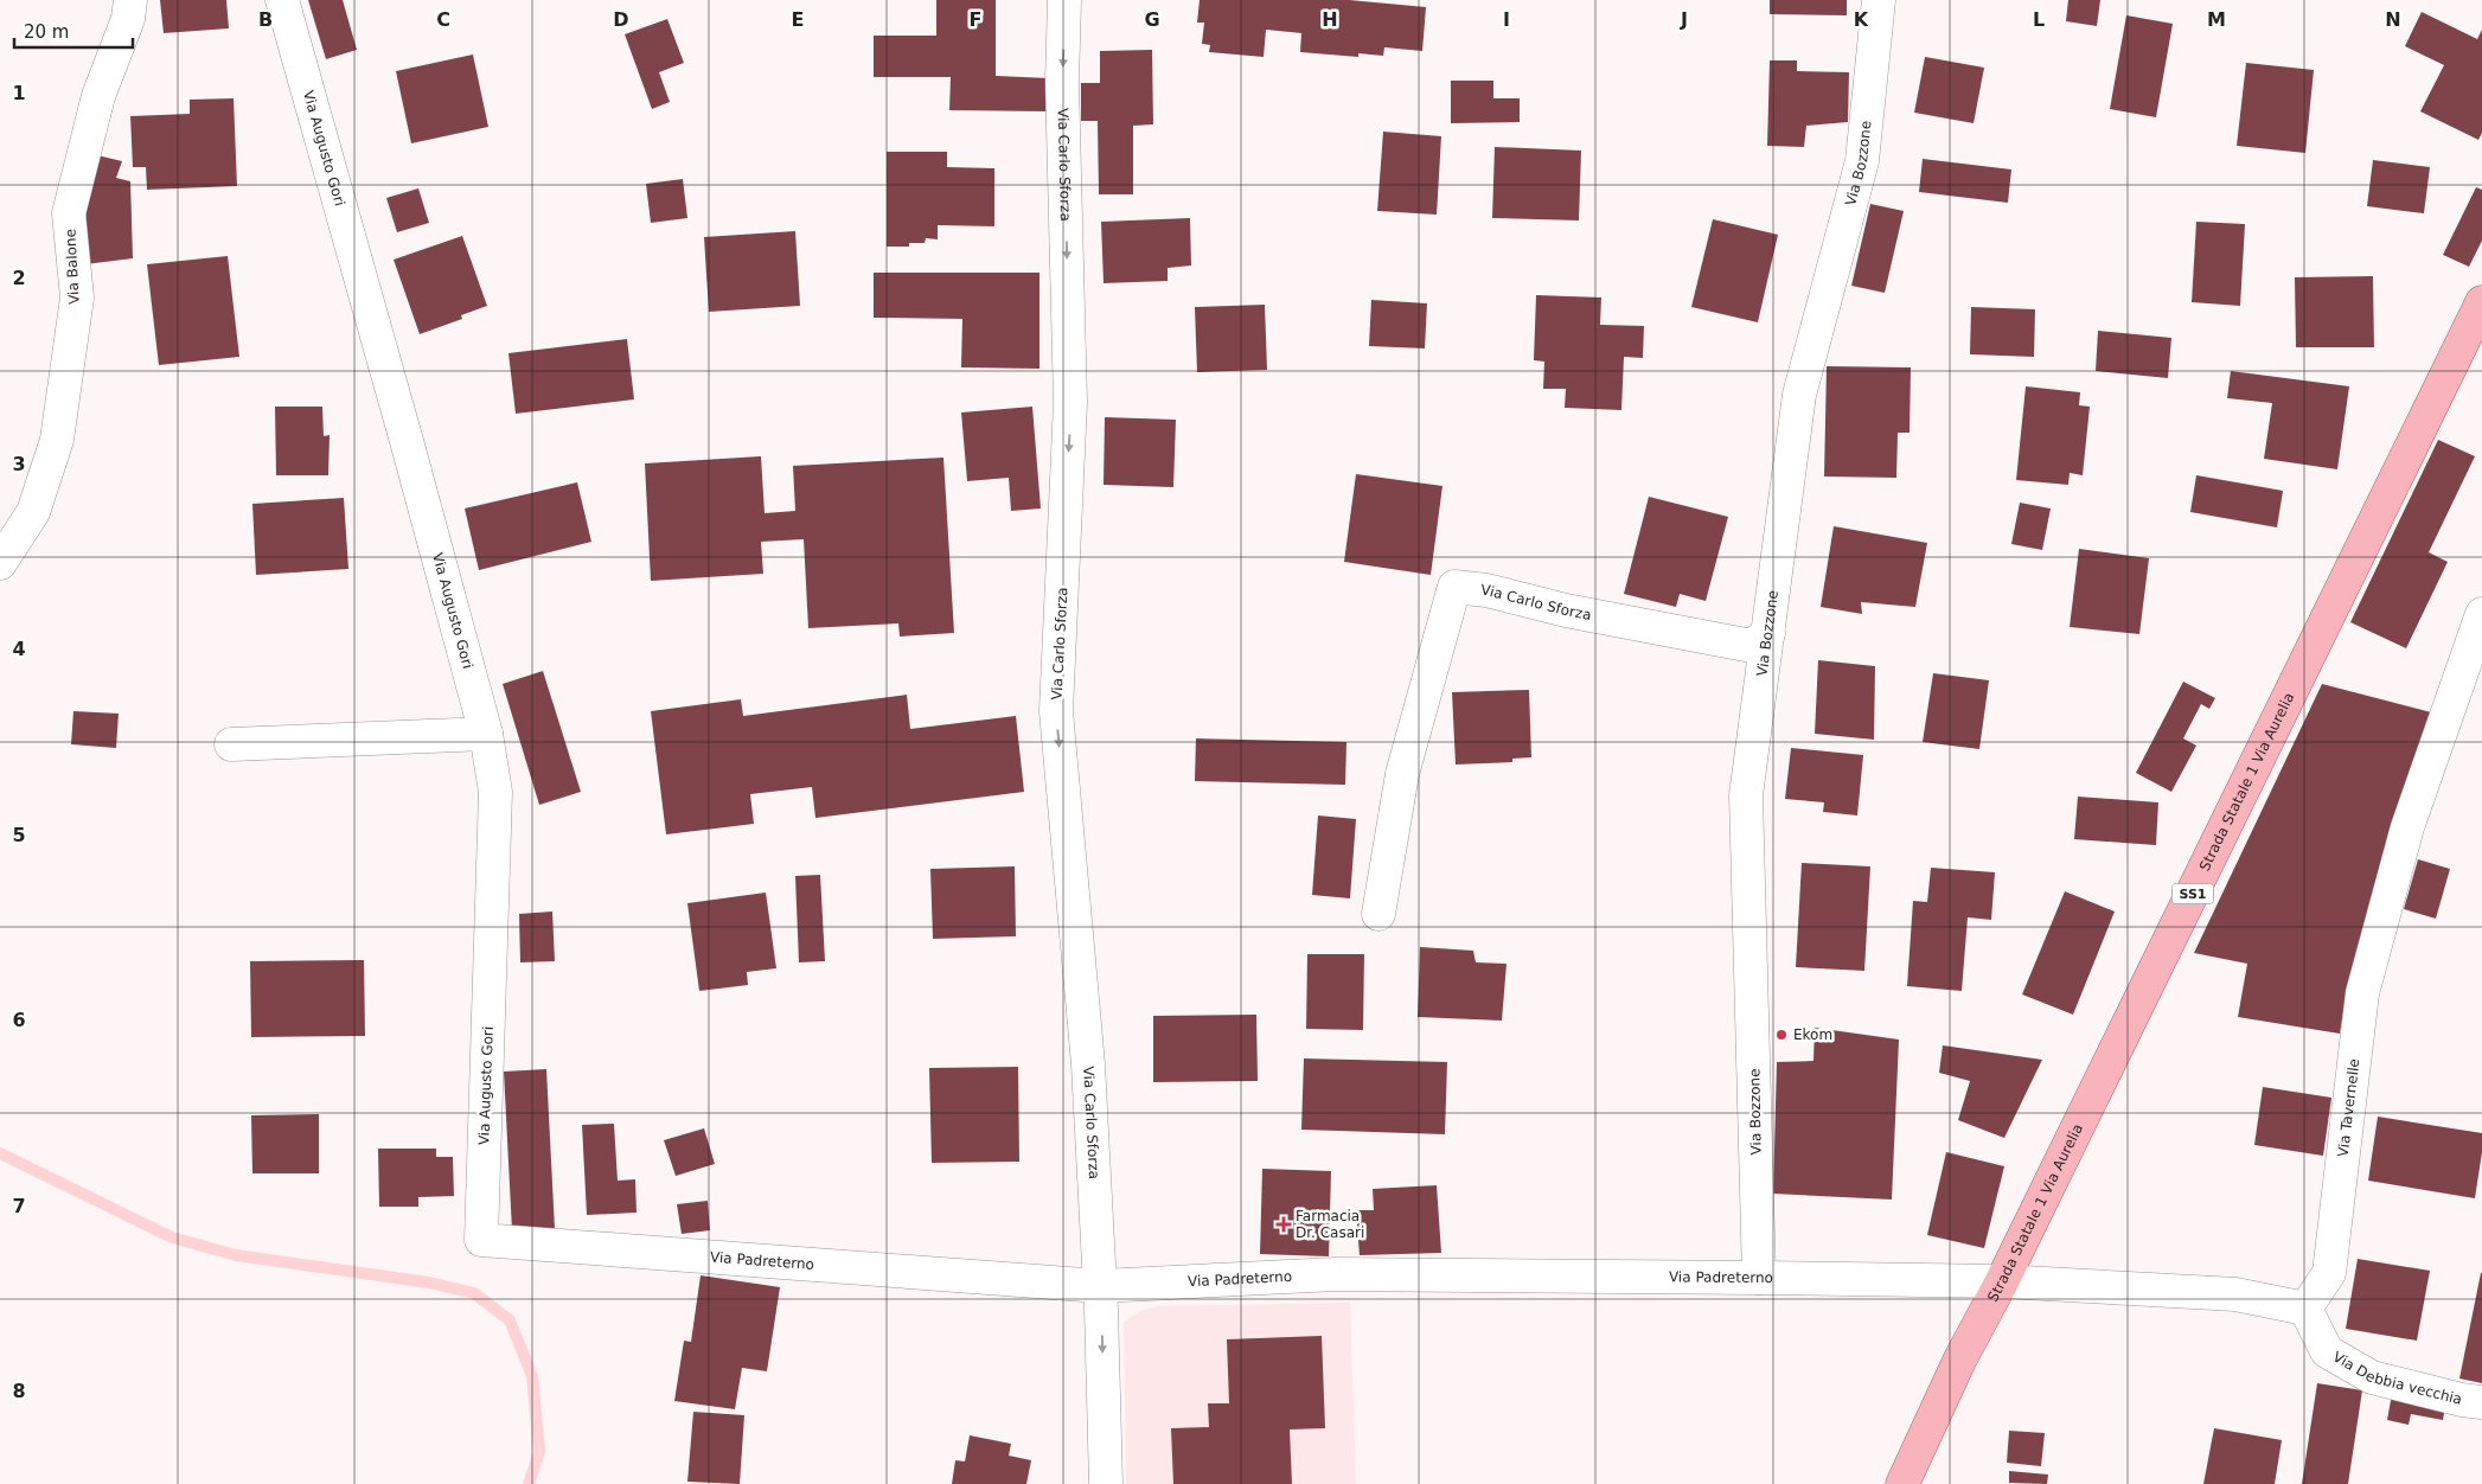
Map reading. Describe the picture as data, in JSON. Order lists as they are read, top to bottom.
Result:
{
  "streets": {
    "main road": ["Strada Statale 1 Via Aurelia", "SS1"],
    "street": [
      "Via Augusto Gori",
      "Via Carlo Sforza",
      "Via Bozzone",
      "Via Balone",
      "Via Tavernelle",
      "Via Padreterno",
      "Via Debbia vecchia"
    ]
  },
  "crossings": [
    ["Via Augusto Gori", "Via Padreterno"],
    ["Via Carlo Sforza", "Via Bozzone"],
    ["Via Carlo Sforza", "Via Padreterno"],
    ["Via Bozzone", "Via Padreterno"],
    ["Strada Statale 1 Via Aurelia", "Via Padreterno"],
    ["Via Tavernelle", "Via Debbia vecchia"]
  ],
  "one_way": ["Via Carlo Sforza"],
  "places": {
    "other": ["Ekom"],
    "health": ["Farmacia Dr. Casari"]
  },
  "scale_bar": "20 m",
  "grid": {
    "columns": [
      "B",
      "C",
      "D",
      "E",
      "F",
      "G",
      "H",
      "I",
      "J",
      "K",
      "L",
      "M",
      "N"
    ],
    "rows": [
      "1",
      "2",
      "3",
      "4",
      "5",
      "6",
      "7",
      "8"
    ]
  }
}
